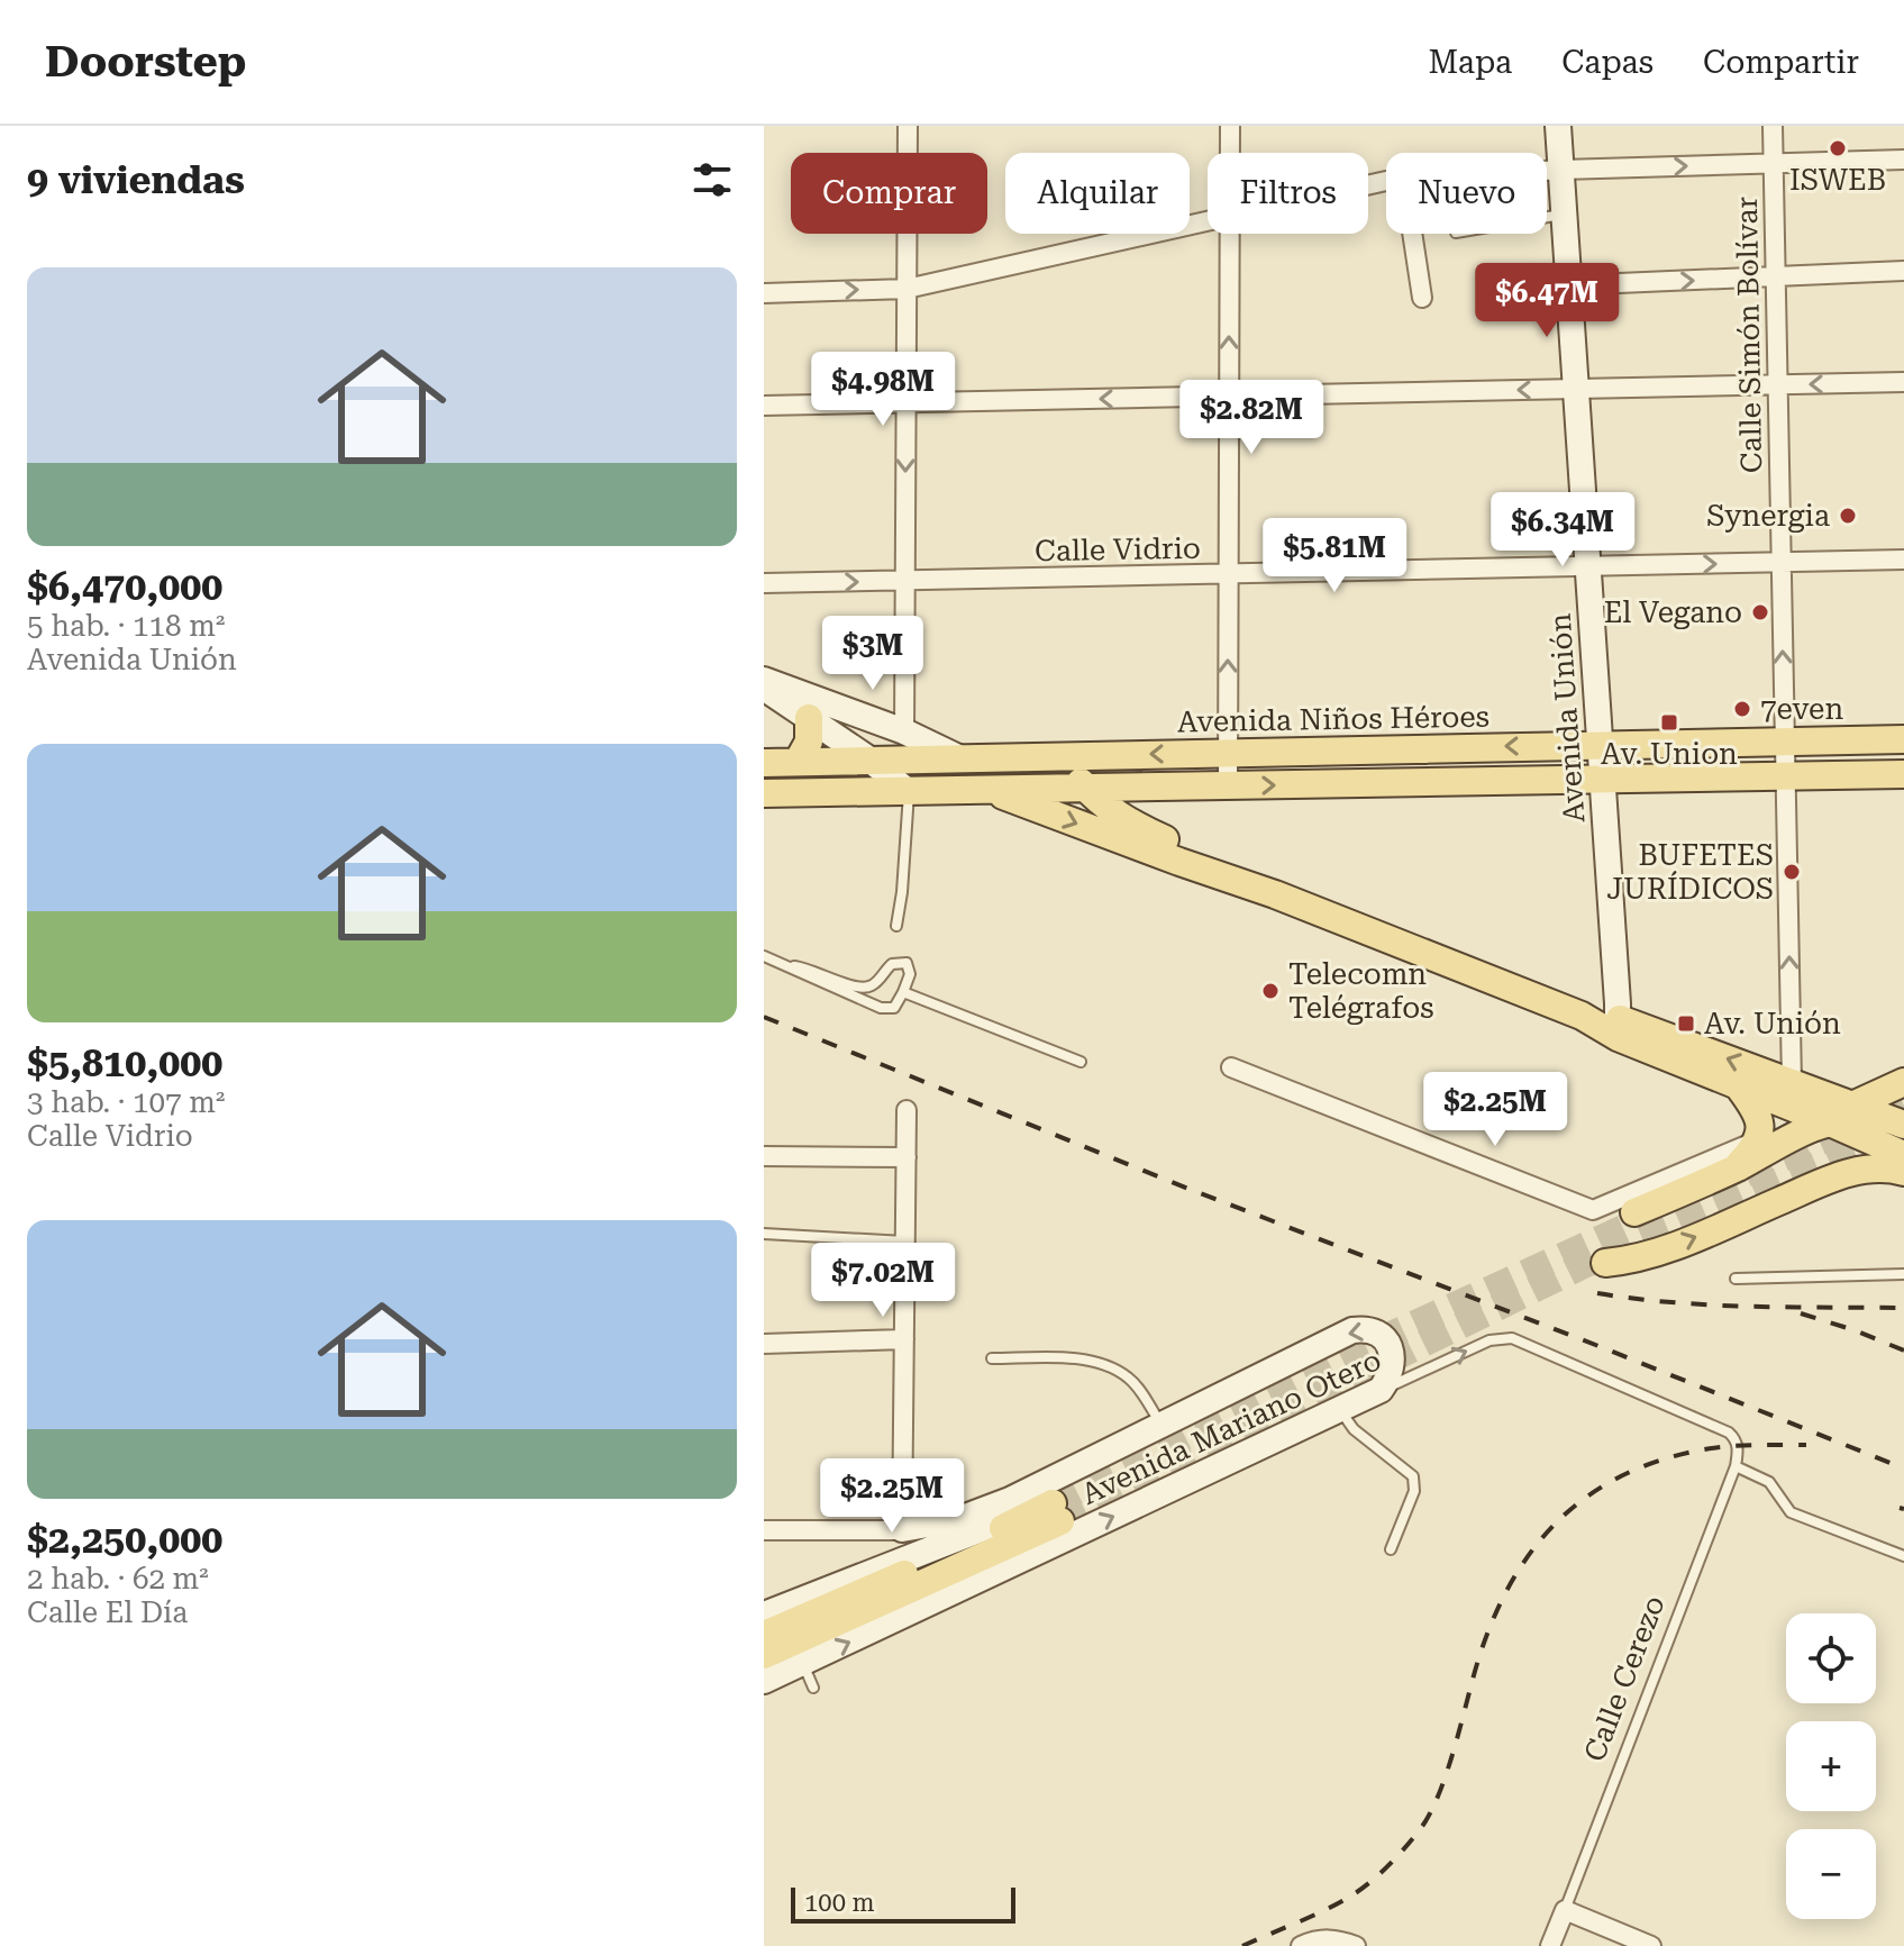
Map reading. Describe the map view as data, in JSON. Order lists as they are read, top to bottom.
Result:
{
  "streets": {
    "main road": ["Avenida Unión", "Avenida Niños Héroes", "Avenida Mariano Otero"],
    "street": ["Calle Simón Bolívar", "Calle Vidrio", "Calle Cerezo"]
  },
  "crossings": [
    ["Calle Simón Bolívar", "Calle Vidrio"],
    ["Calle Simón Bolívar", "Avenida Niños Héroes"],
    ["Calle Vidrio", "Avenida Unión"],
    ["Avenida Unión", "Avenida Niños Héroes"],
    ["Avenida Mariano Otero", "Calle Cerezo"]
  ],
  "one_way": ["Calle Simón Bolívar"],
  "places": {
    "other": [
      "ISWEB",
      "Synergia",
      "El Vegano",
      "7even",
      "BUFETES JURÍDICOS",
      "Telecomn Telégrafos"
    ],
    "transit": ["Av. Union", "Av. Unión"]
  },
  "scale_bar": "100 m",
  "page": {
    "header": "Doorstep",
    "nav": ["Mapa", "Capas", "Compartir"],
    "heading": "9 viviendas",
    "chip": [
      "Comprar",
      "Alquilar",
      "Filtros",
      "Nuevo"
    ],
    "list": [
      {
        "name": "$6,470,000",
        "note": "5 hab. · 118 m² · Avenida Unión"
      },
      {
        "name": "$5,810,000",
        "note": "3 hab. · 107 m² · Calle Vidrio"
      },
      {
        "name": "$2,250,000",
        "note": "2 hab. · 62 m² · Calle El Día"
      }
    ],
    "price": [
      "$6.47M",
      "$4.98M",
      "$2.82M",
      "$6.34M",
      "$5.81M",
      "$3M",
      "$2.25M",
      "$7.02M",
      "$2.25M"
    ],
    "map_buttons": ["+", "−"],
    "scale": "100 m"
  }
}
